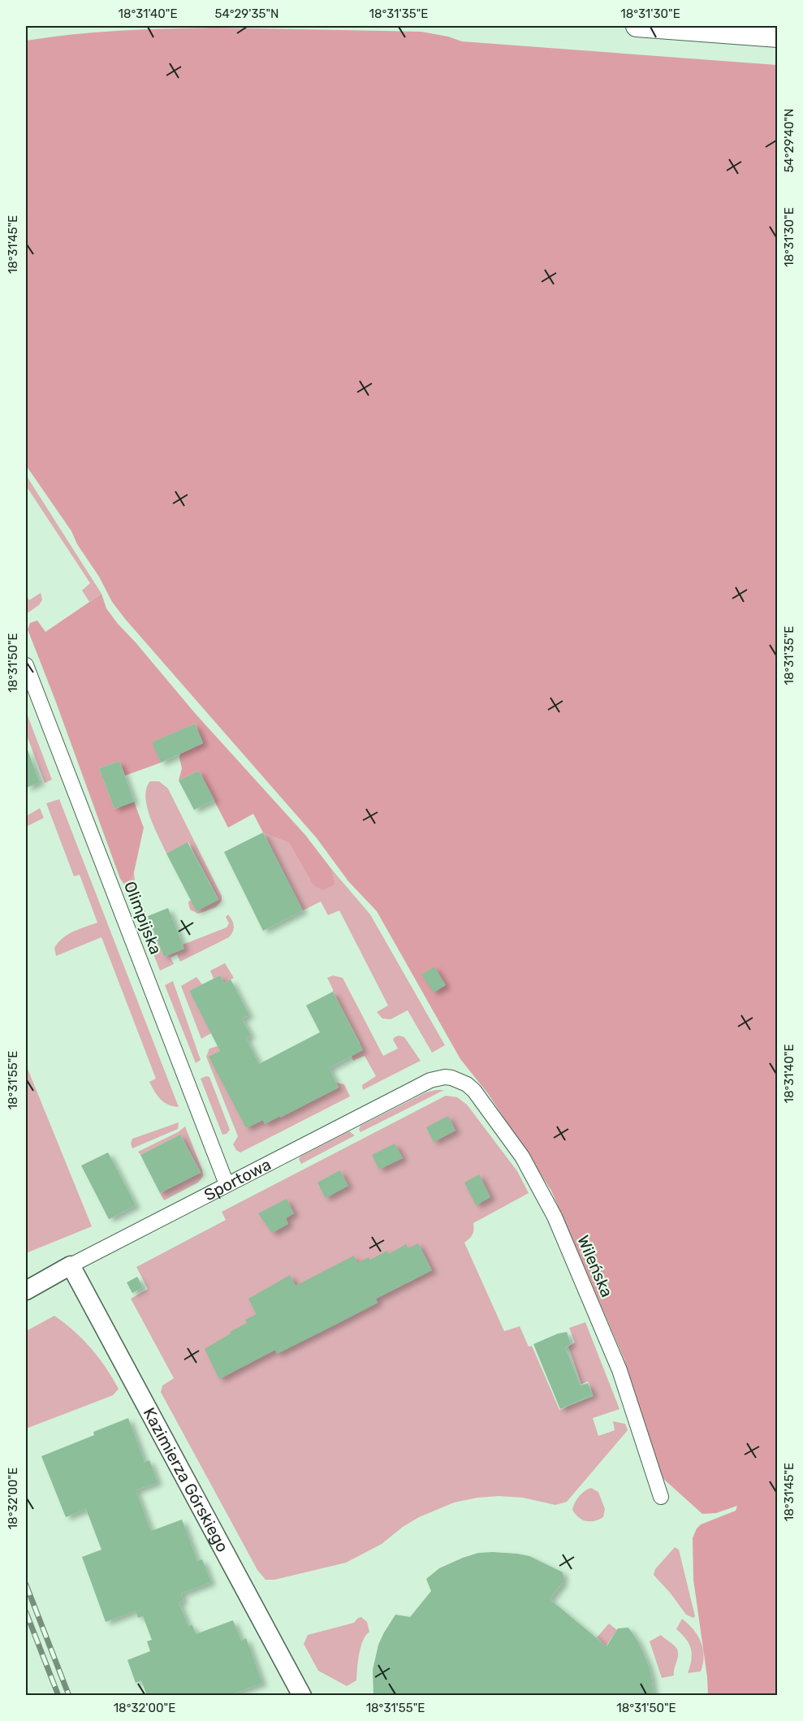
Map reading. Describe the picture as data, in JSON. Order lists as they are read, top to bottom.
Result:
{
  "streets": {
    "street": [
      "Olimpijska",
      "Sportowa",
      "Wileńska",
      "Kazimierza Górskiego"
    ]
  },
  "crossings": [
    ["Olimpijska", "Sportowa"],
    ["Sportowa", "Wileńska"],
    ["Sportowa", "Kazimierza Górskiego"]
  ],
  "coordinates": [
    "18°31'40\"E",
    "54°29'35\"N",
    "18°31'35\"E",
    "18°31'30\"E",
    "54°29'40\"N",
    "18°31'45\"E",
    "18°31'50\"E",
    "18°31'55\"E",
    "18°32'00\"E"
  ]
}
